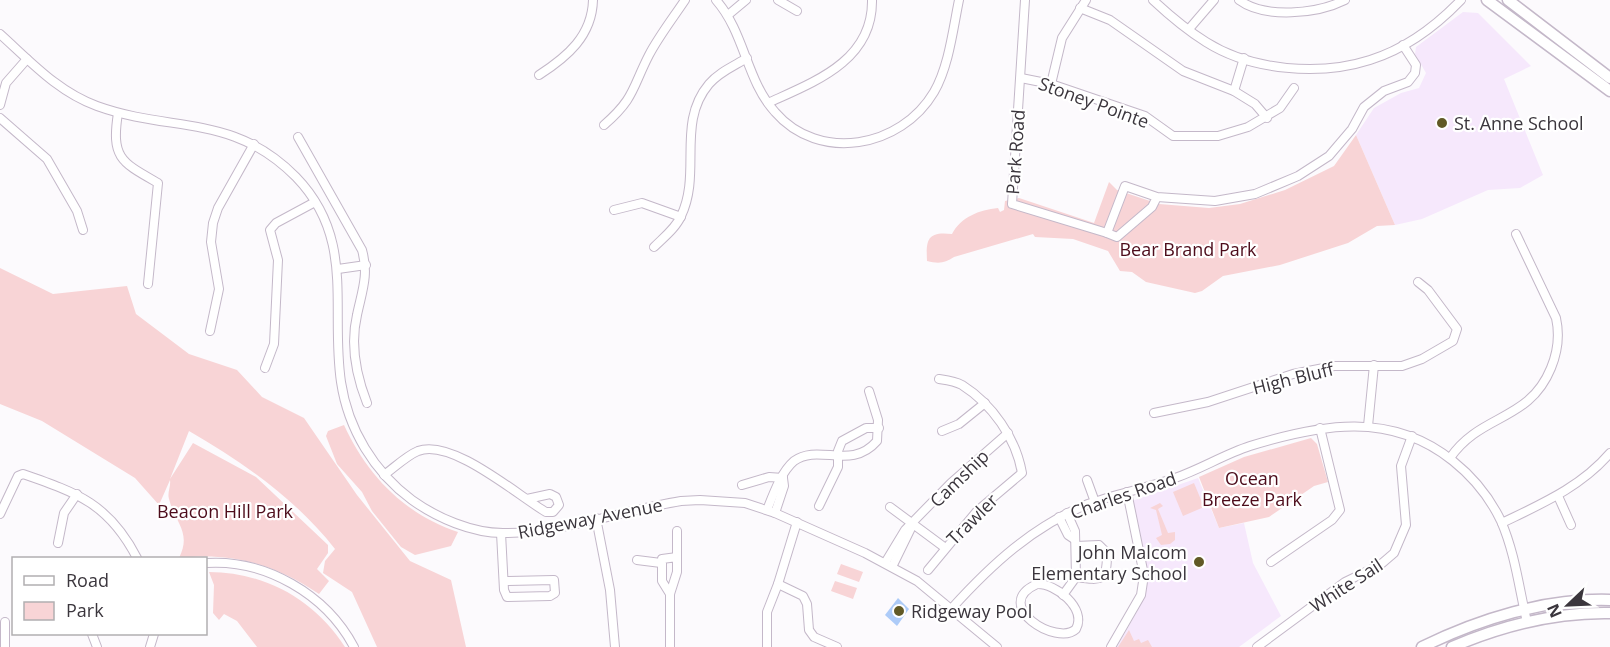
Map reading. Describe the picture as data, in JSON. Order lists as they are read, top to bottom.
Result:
{
  "streets": {
    "street": [
      "Stoney Pointe",
      "Park Road",
      "High Bluff",
      "Camship",
      "Charles Road",
      "Ridgeway Avenue",
      "Trawler",
      "White Sail"
    ]
  },
  "crossings": [
    ["Stoney Pointe", "Park Road"],
    ["Camship", "Ridgeway Avenue"],
    ["Camship", "Trawler"],
    ["Charles Road", "Ridgeway Avenue"],
    ["Charles Road", "White Sail"]
  ],
  "parks": ["Bear Brand Park", "Ocean Breeze Park", "Beacon Hill Park"],
  "places": ["St. Anne School", "John Malcom Elementary School", "Ridgeway Pool"],
  "legend": ["Road", "Park"],
  "north": "bottom left"
}
